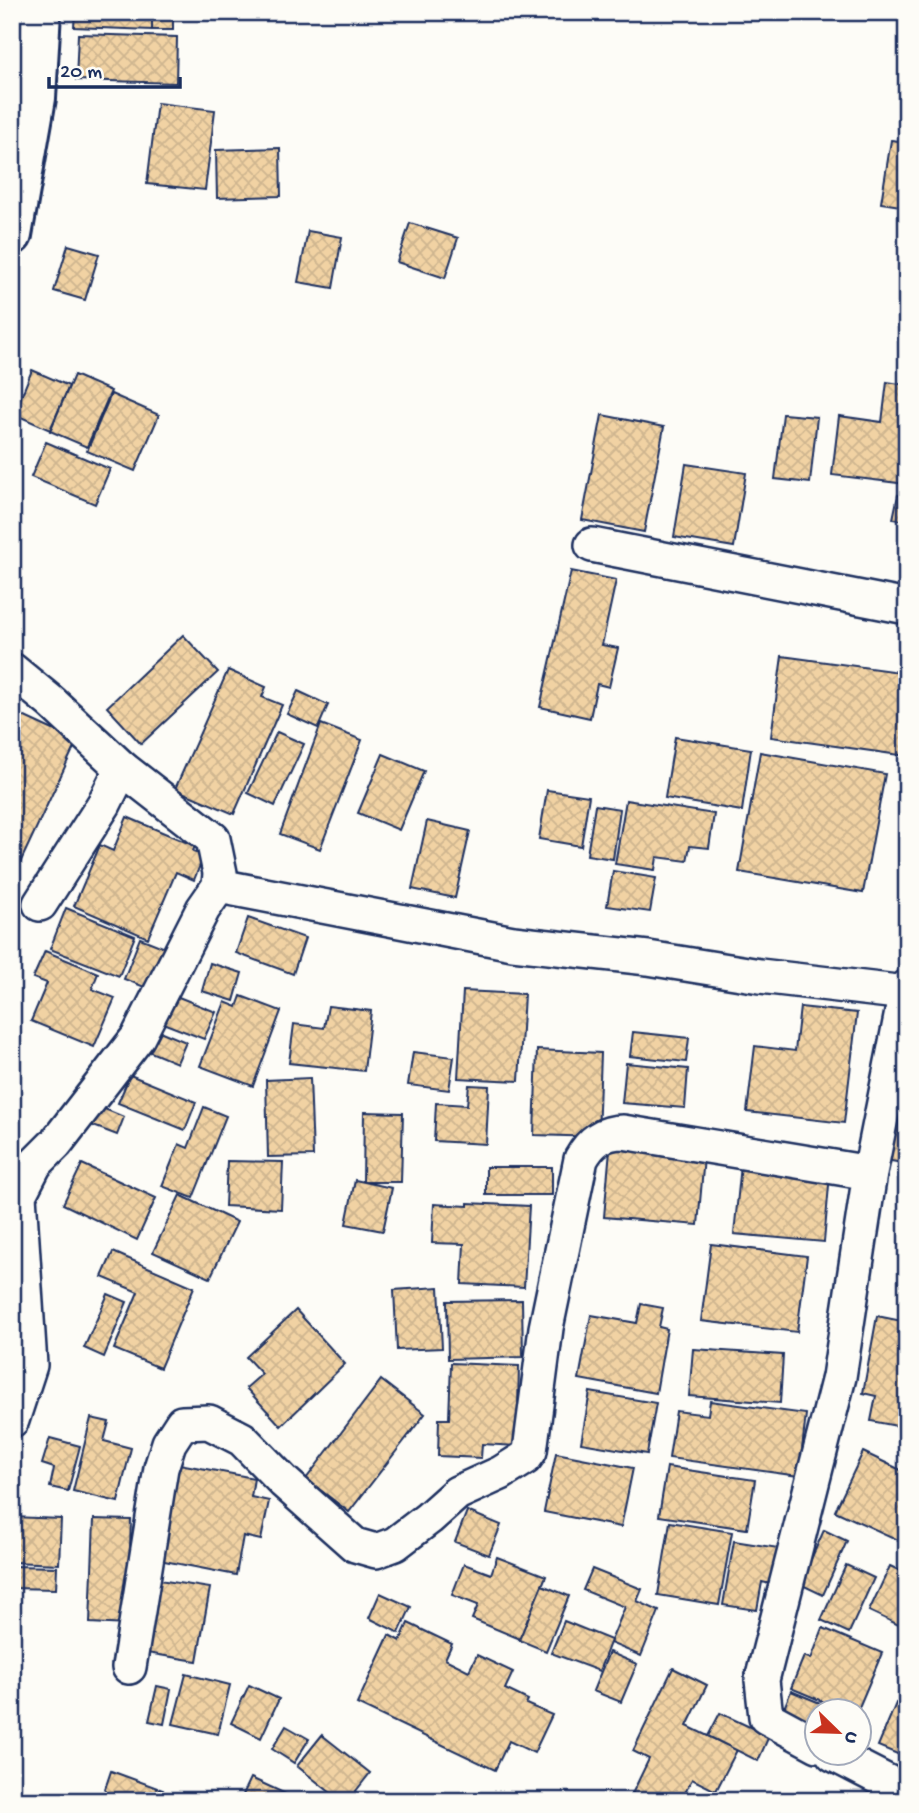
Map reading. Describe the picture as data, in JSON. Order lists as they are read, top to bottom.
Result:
{
  "scale_bar": "20 m",
  "north": "bottom right"
}
